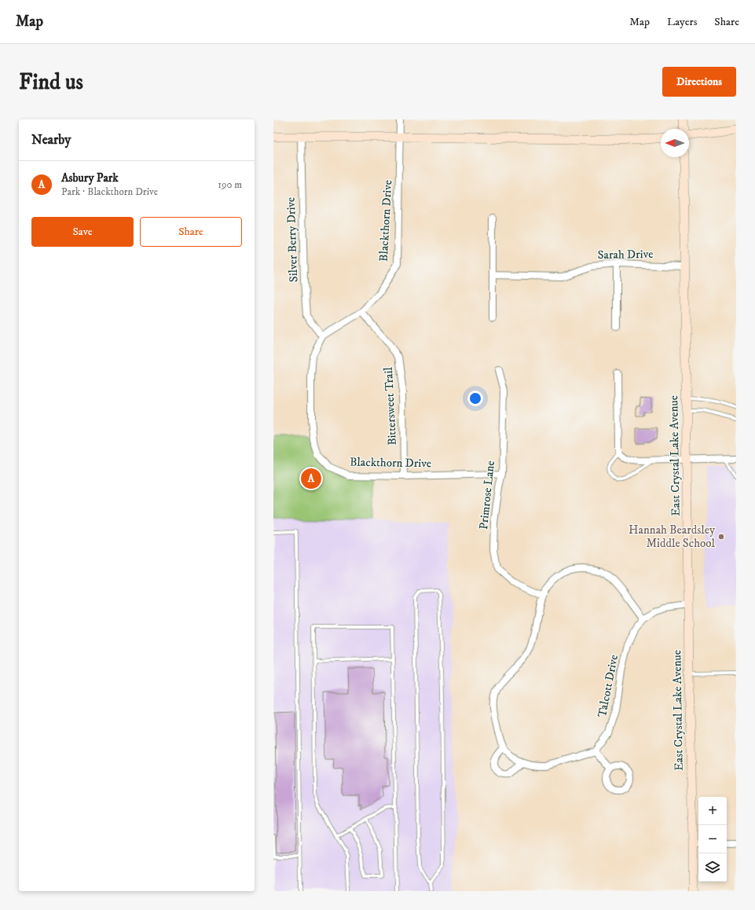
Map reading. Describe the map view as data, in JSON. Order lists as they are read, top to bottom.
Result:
{
  "streets": {
    "street": [
      "Blackthorn Drive",
      "Silver Berry Drive",
      "Sarah Drive",
      "Bittersweet Trail",
      "East Crystal Lake Avenue",
      "Primrose Lane",
      "Talcott Drive"
    ]
  },
  "crossings": [
    ["Blackthorn Drive", "Silver Berry Drive"],
    ["Blackthorn Drive", "Bittersweet Trail"],
    ["Blackthorn Drive", "Primrose Lane"],
    ["Sarah Drive", "East Crystal Lake Avenue"]
  ],
  "places": ["Hannah Beardsley Middle School"],
  "north": "left",
  "page": {
    "header": "Map",
    "nav": ["Map", "Layers", "Share"],
    "buttons": [
      "Directions",
      ["Save", "Share"]
    ],
    "title": "Find us",
    "heading": "Nearby",
    "list": [
      {
        "mark": "A",
        "name": "Asbury Park",
        "note": "Park · Blackthorn Drive",
        "value": "190 m"
      }
    ],
    "pins": "A",
    "map_buttons": ["+", "−"]
  }
}
